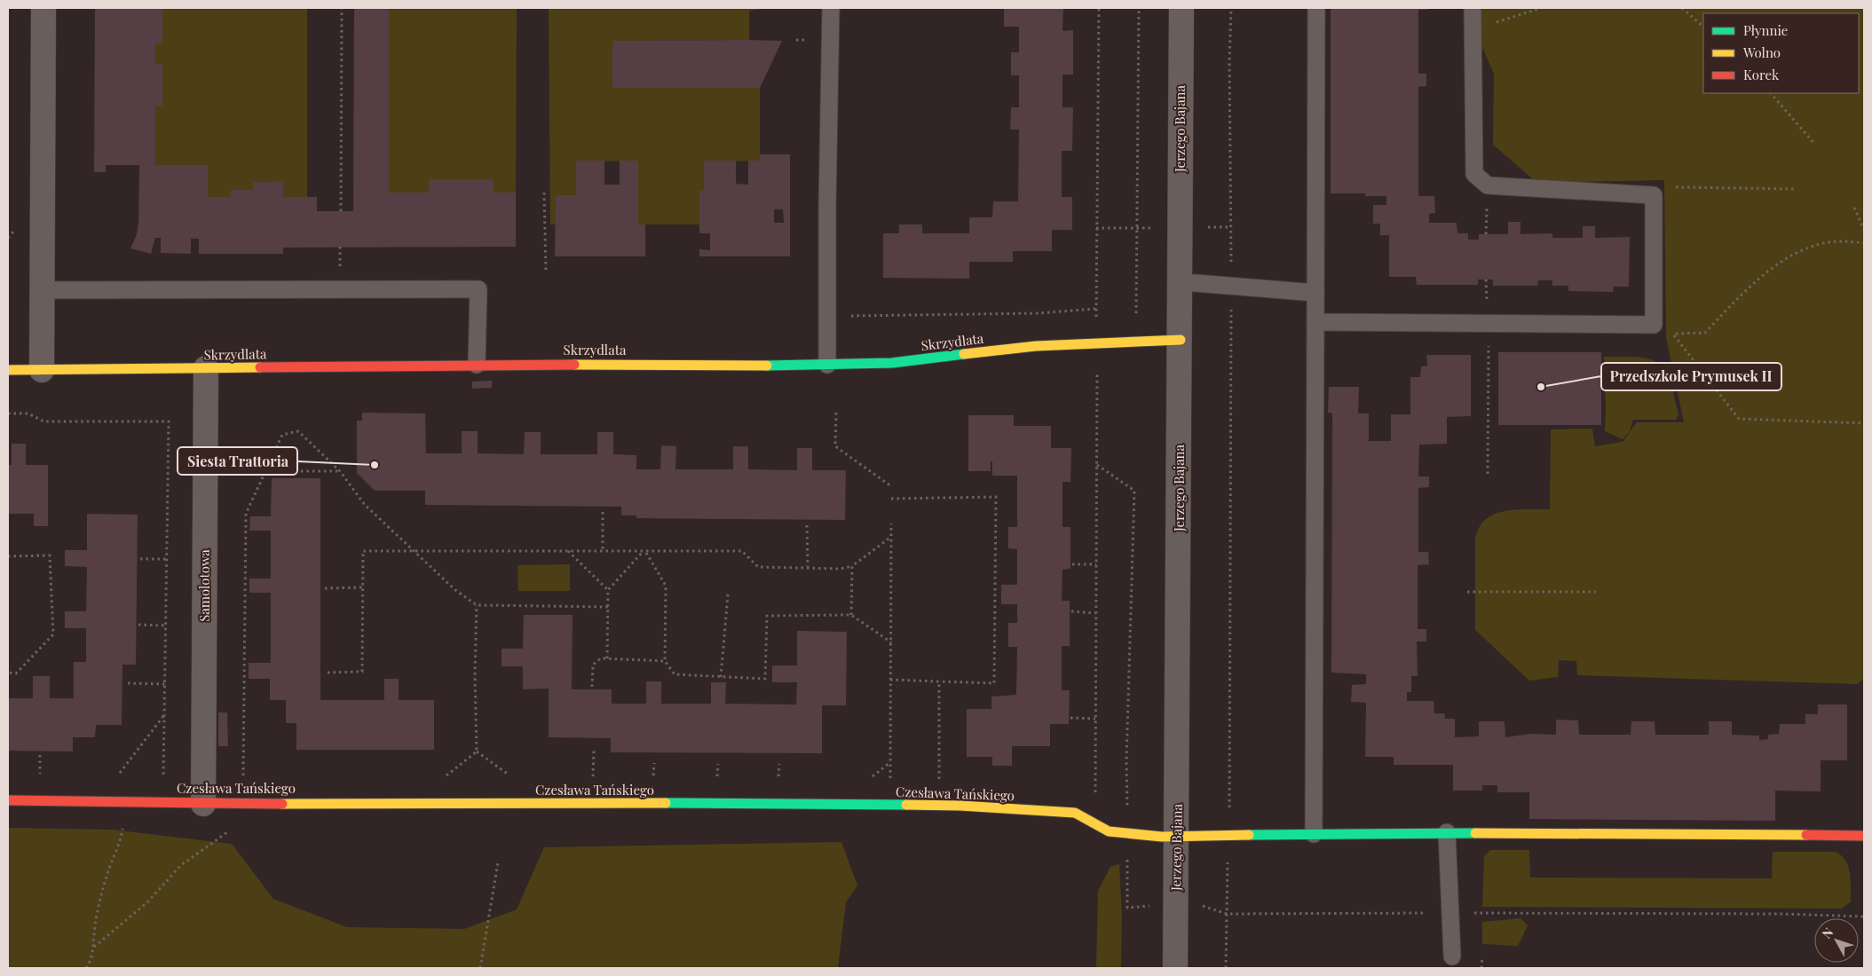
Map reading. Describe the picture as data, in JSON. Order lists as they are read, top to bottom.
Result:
{
  "streets": {
    "street": [
      "Jerzego Bajana",
      "Skrzydlata",
      "Samolotowa",
      "Czesława Tańskiego"
    ]
  },
  "crossings": [
    ["Jerzego Bajana", "Skrzydlata"],
    ["Jerzego Bajana", "Czesława Tańskiego"],
    ["Skrzydlata", "Samolotowa"],
    ["Samolotowa", "Czesława Tańskiego"]
  ],
  "places": ["Przedszkole Prymusek II", "Siesta Trattoria"],
  "legend": ["Płynnie", "Wolno", "Korek"],
  "north": "top left"
}
